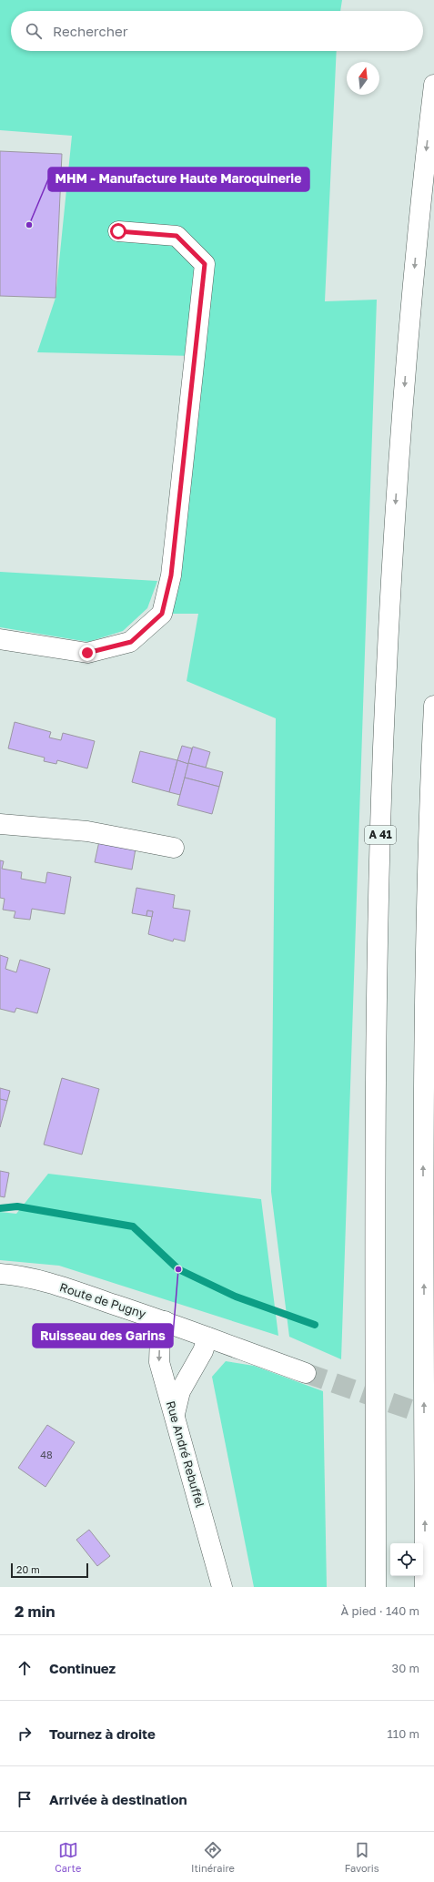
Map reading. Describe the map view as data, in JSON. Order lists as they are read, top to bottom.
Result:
{
  "streets": {
    "main road": ["A 41", "Route de Pugny", "Rue André Rebuffel"]
  },
  "crossings": [
    ["Route de Pugny", "Rue André Rebuffel"]
  ],
  "places": ["MHM - Manufacture Haute Maroquinerie", "Ruisseau des Garins"],
  "house_numbers": ["48"],
  "scale_bar": "20 m",
  "north": "top",
  "page": {
    "search": "Rechercher",
    "scale": "20 m",
    "heading": ["2 min", "À pied · 140 m"],
    "list": [
      ["Continuez", "30 m"],
      ["Tournez à droite", "110 m"],
      "Arrivée à destination"
    ],
    "nav": ["Carte", "Itinéraire", "Favoris"]
  }
}
